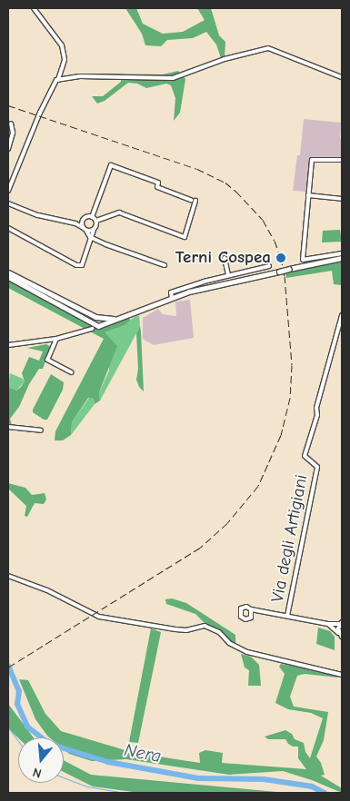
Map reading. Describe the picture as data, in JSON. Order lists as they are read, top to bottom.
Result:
{
  "streets": {
    "street": ["Via degli Artigiani"]
  },
  "water": ["Nera"],
  "places": ["Terni Cospea"],
  "north": "bottom"
}
